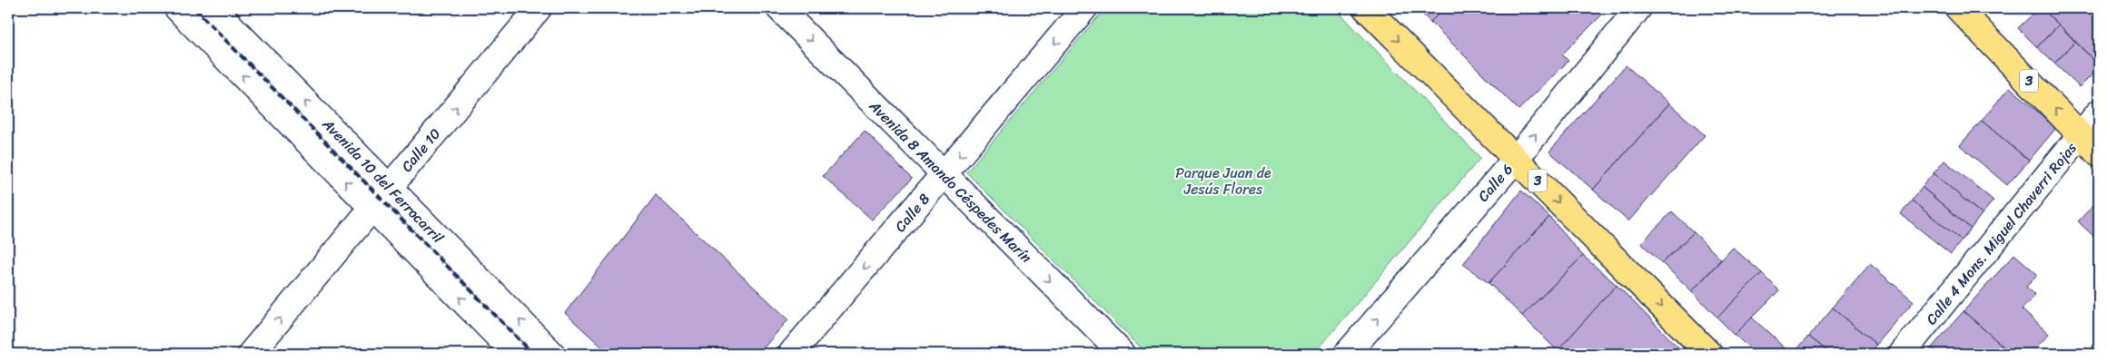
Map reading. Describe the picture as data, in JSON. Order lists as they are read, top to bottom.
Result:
{
  "streets": {
    "main road": ["3"],
    "street": [
      "Calle 10",
      "Avenida 10 del Ferrocarril",
      "Avenida 8 Amando Céspedes Marín",
      "Calle 6",
      "Calle 8",
      "Calle 4 Mons. Miguel Chaverri Rojas"
    ]
  },
  "crossings": [
    ["3", "Calle 6"],
    ["3", "Calle 4 Mons. Miguel Chaverri Rojas"],
    ["Calle 10", "Avenida 10 del Ferrocarril"],
    ["Avenida 8 Amando Céspedes Marín", "Calle 8"]
  ],
  "one_way": [
    "Calle 10",
    "Avenida 10 del Ferrocarril",
    "Avenida 8 Amando Céspedes Marín",
    "Calle 6",
    "Calle 8"
  ],
  "parks": ["Parque Juan de Jesús Flores"]
}
